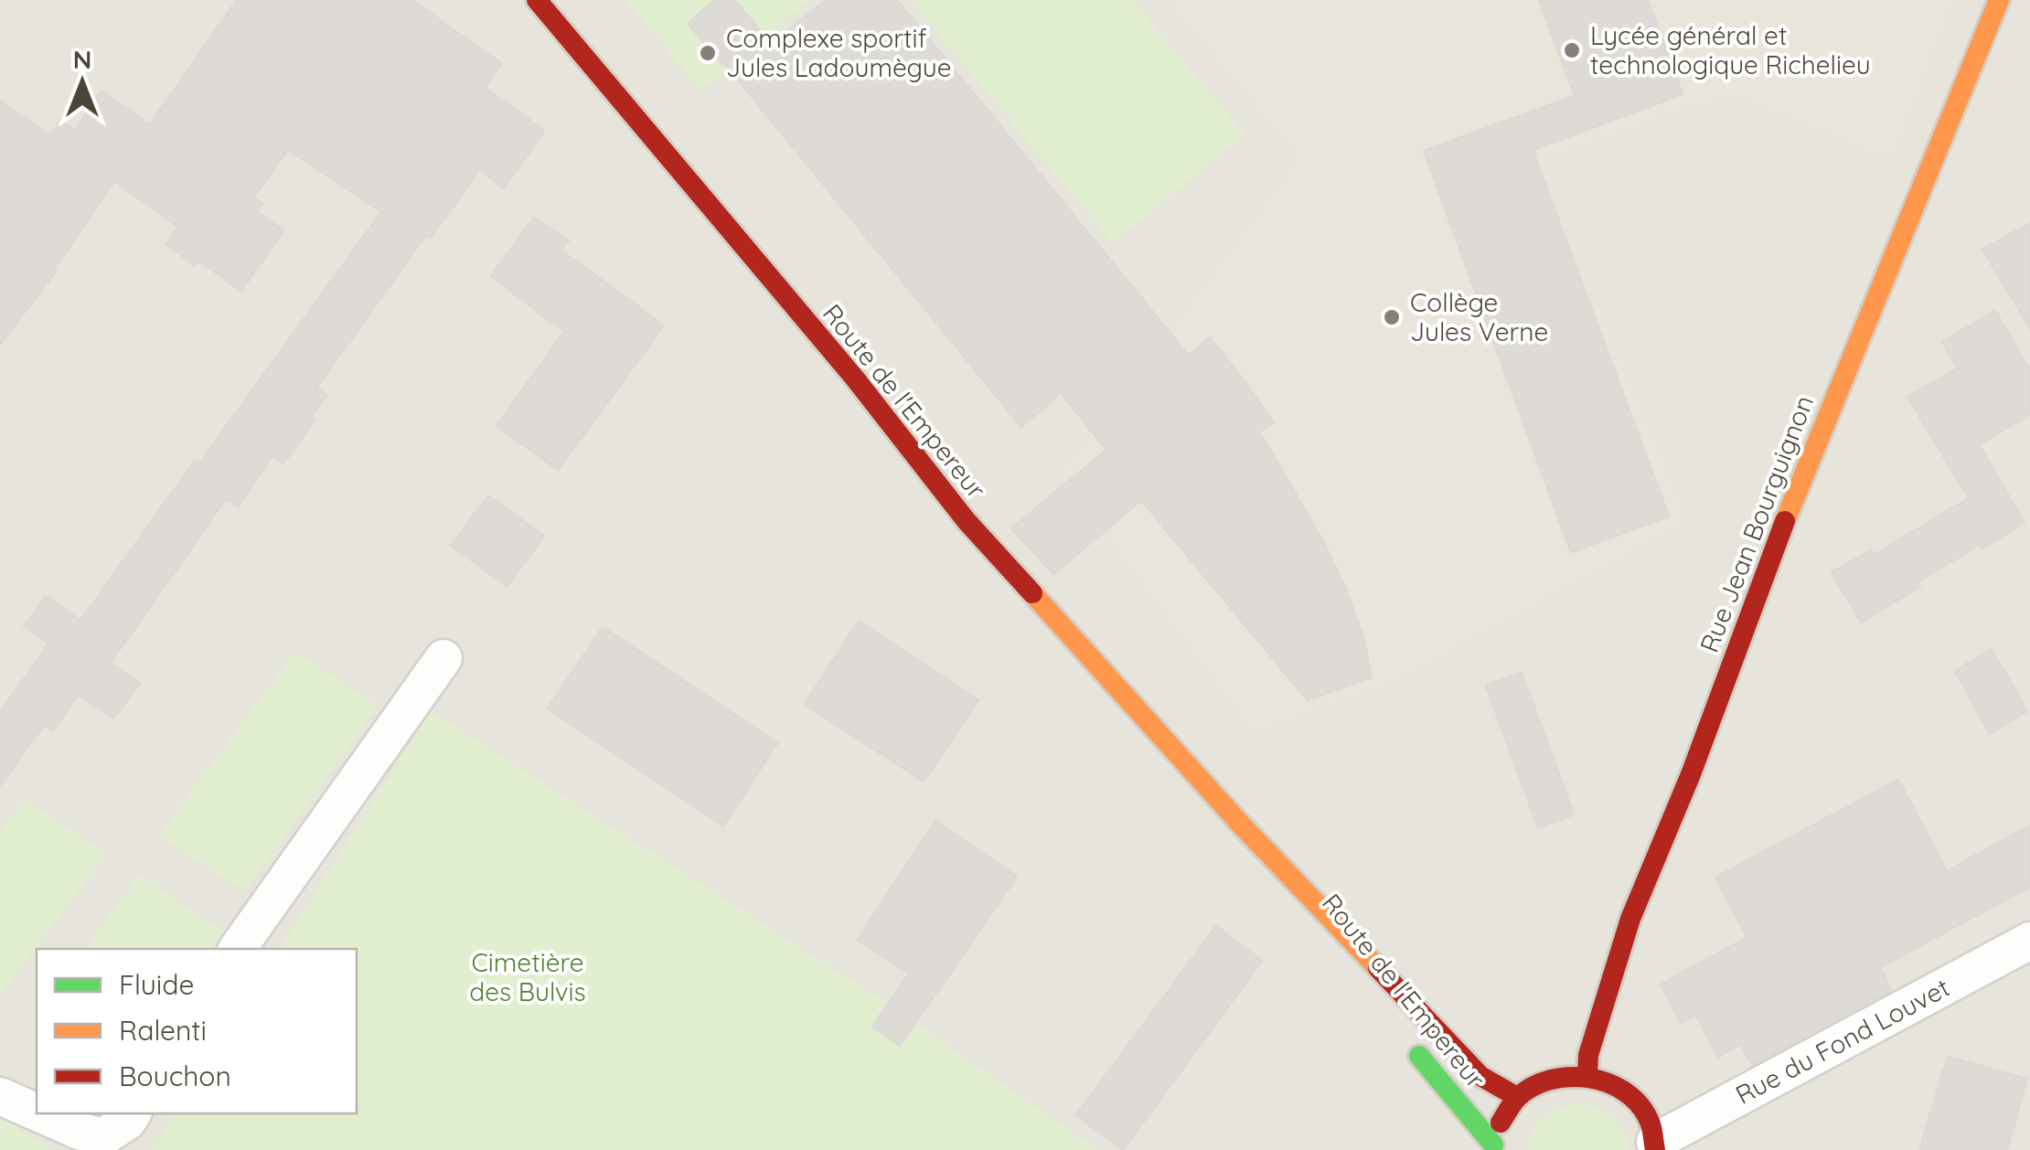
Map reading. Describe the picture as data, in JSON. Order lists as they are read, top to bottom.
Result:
{
  "streets": {
    "main road": ["Route de l'Empereur", "Rue Jean Bourguignon"],
    "street": ["Rue du Fond Louvet"]
  },
  "parks": ["Cimetière des Bulvis"],
  "places": ["Lycée général et technologique Richelieu", "Complexe sportif Jules Ladoumègue", "Collège Jules Verne"],
  "legend": ["Fluide", "Ralenti", "Bouchon"],
  "north": "top"
}
